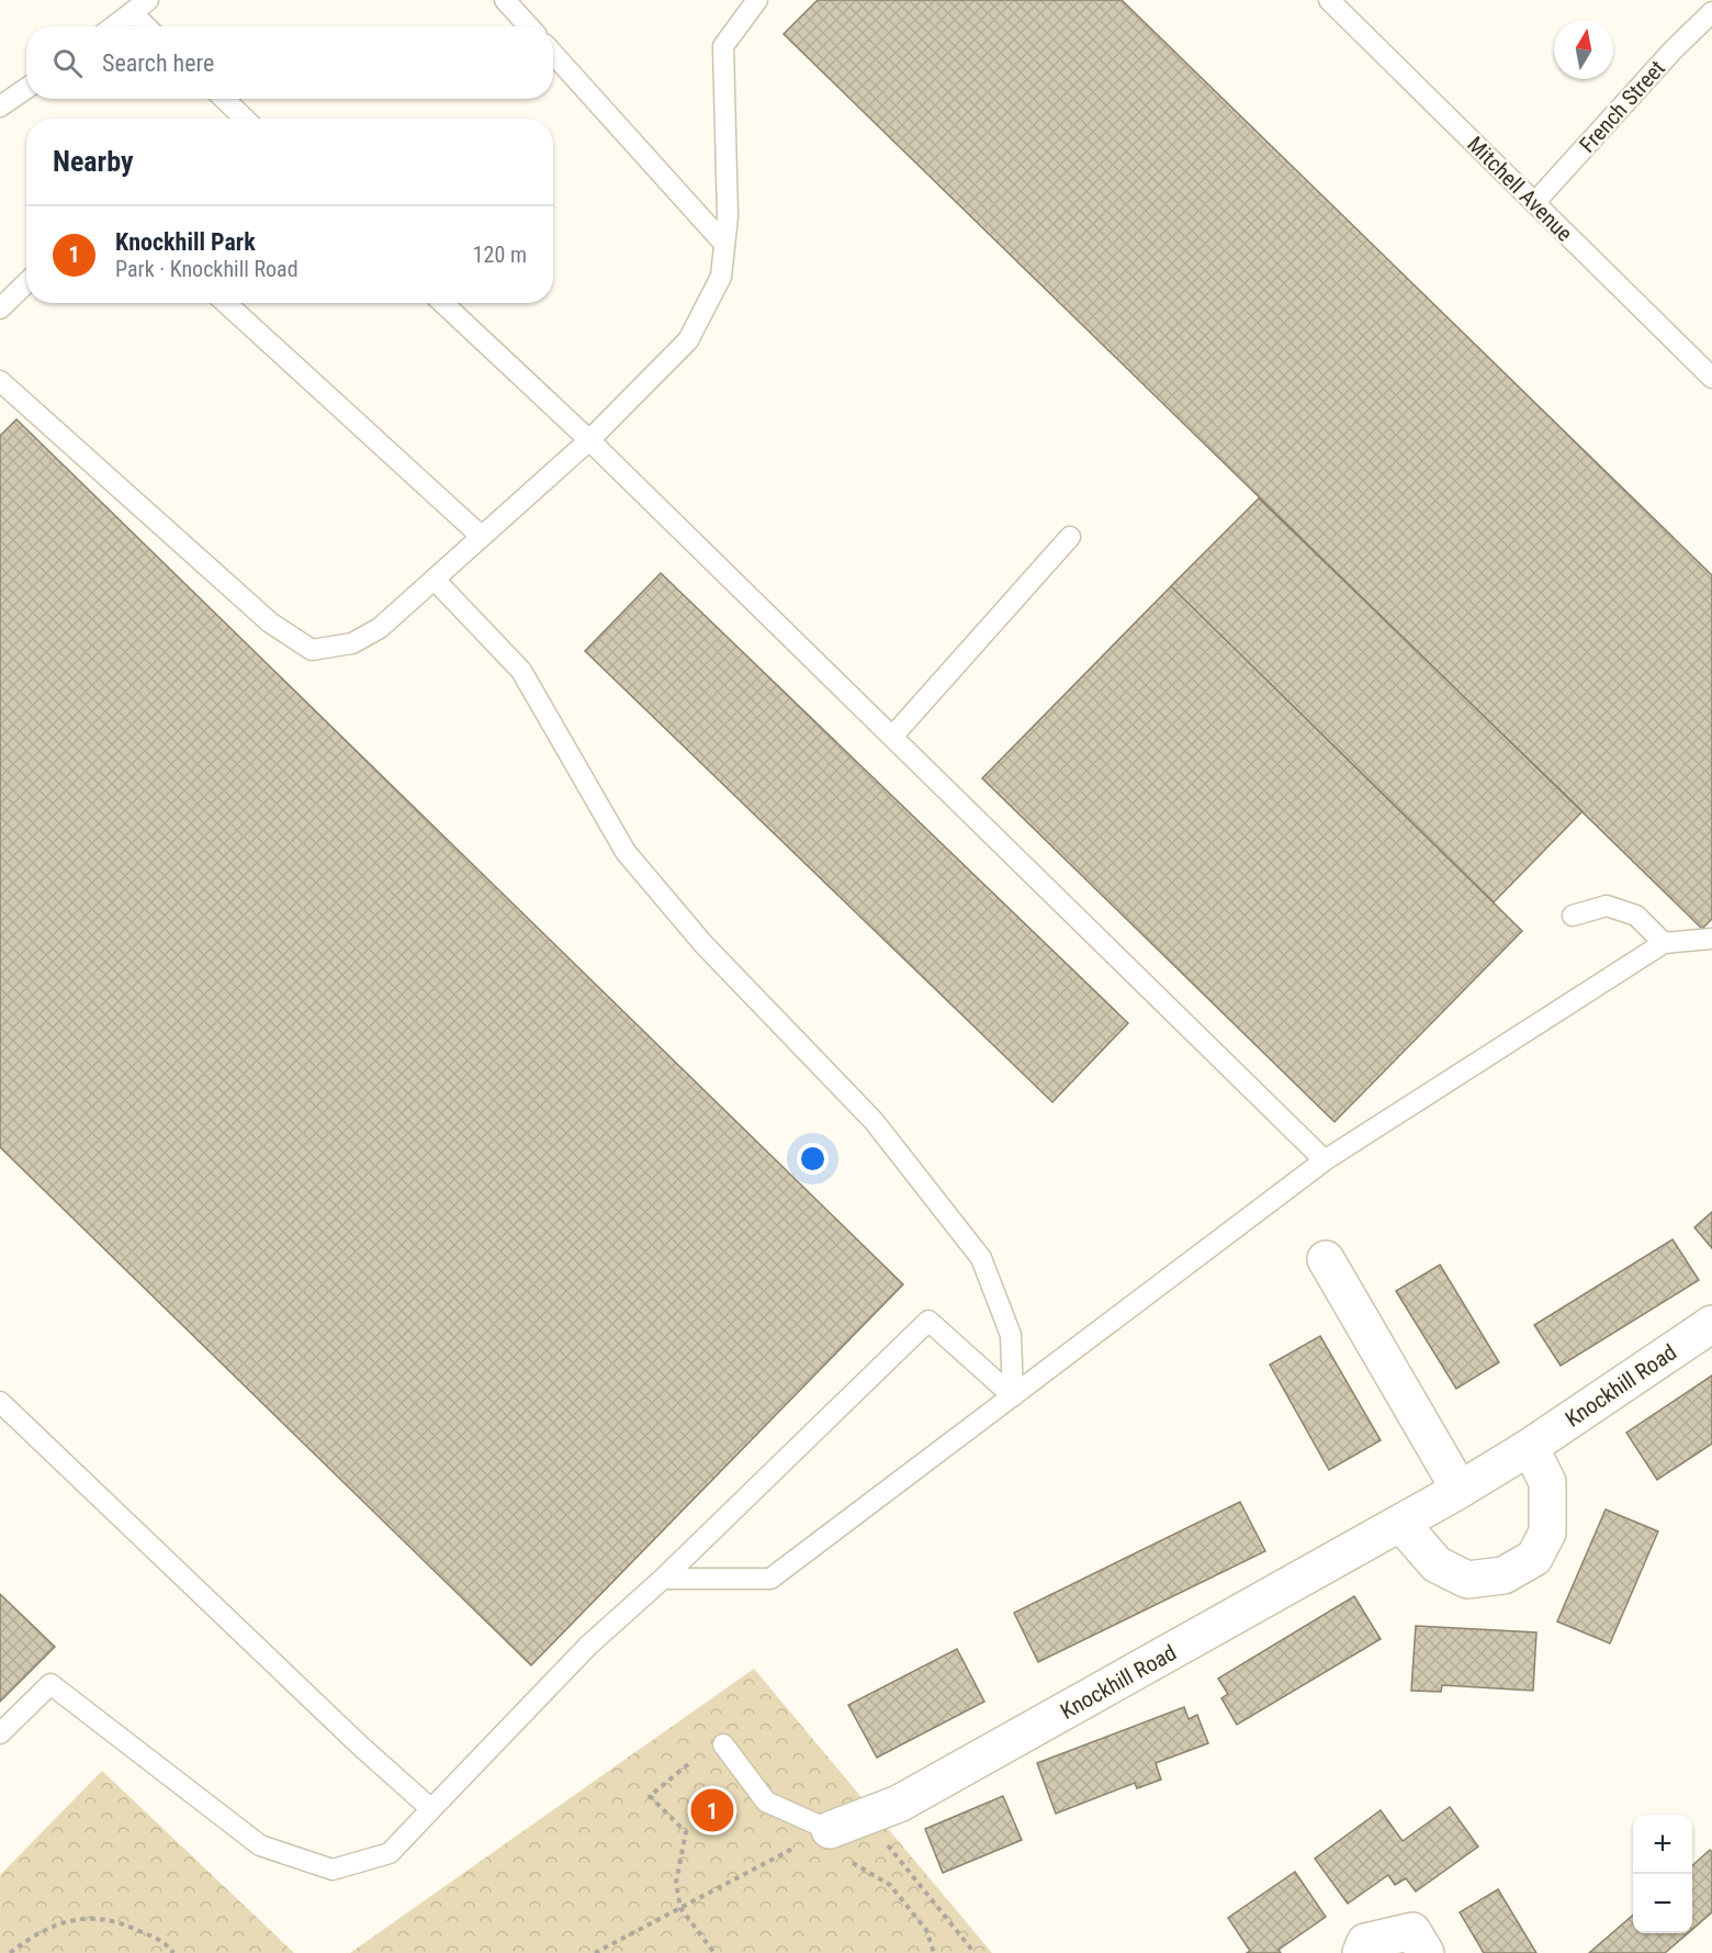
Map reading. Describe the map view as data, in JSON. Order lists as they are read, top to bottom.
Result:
{
  "streets": {
    "street": ["Knockhill Road"],
    "lane": ["French Street", "Mitchell Avenue"]
  },
  "crossings": [
    ["French Street", "Mitchell Avenue"]
  ],
  "north": "top",
  "page": {
    "search": "Search here",
    "heading": "Nearby",
    "list": [
      {
        "mark": "1",
        "name": "Knockhill Park",
        "note": "Park · Knockhill Road",
        "value": "120 m"
      }
    ],
    "pins": "1",
    "map_buttons": ["+", "−"]
  }
}
